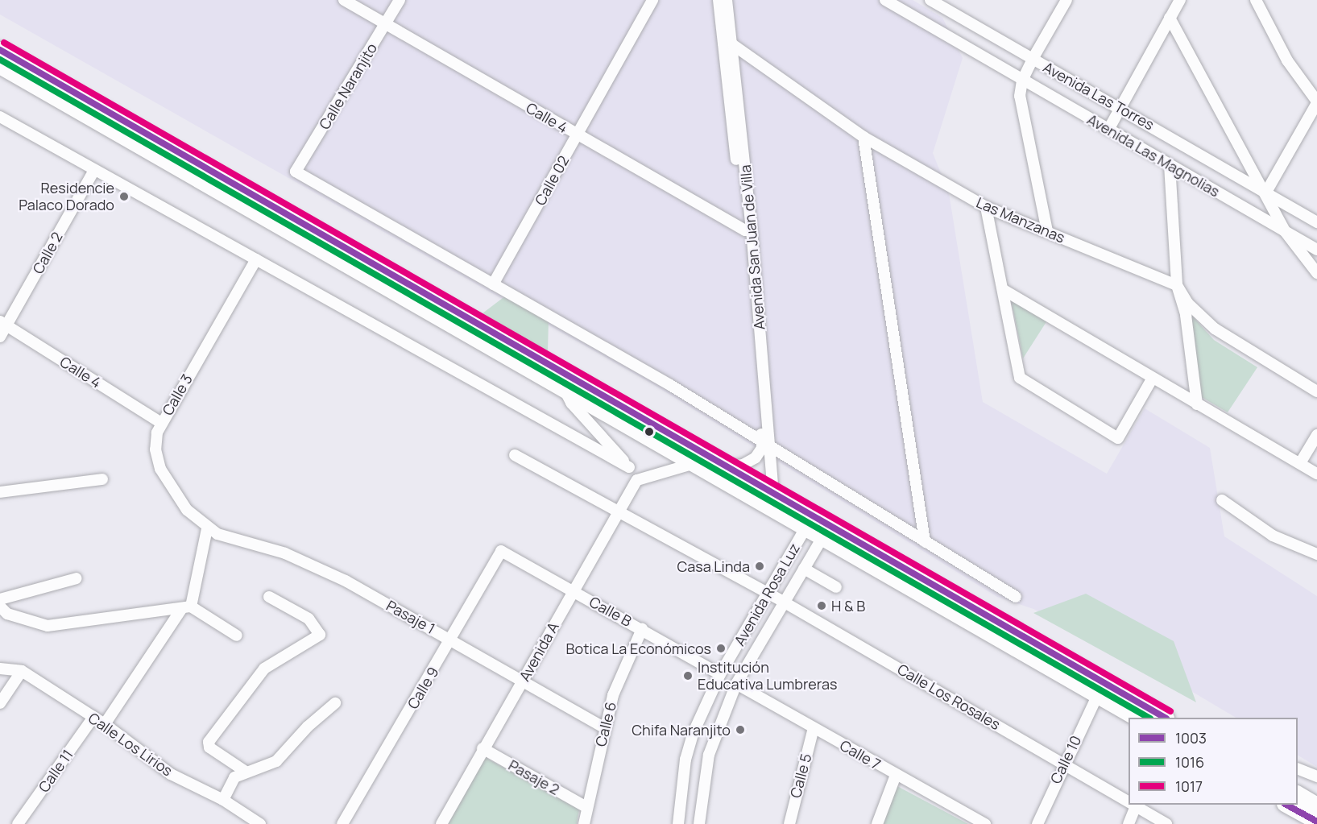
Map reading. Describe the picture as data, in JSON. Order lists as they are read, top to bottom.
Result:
{
  "streets": {
    "street": [
      "Calle Naranjito",
      "Avenida Las Torres",
      "Calle 4",
      "Avenida Las Magnolias",
      "Calle 02",
      "Las Manzanas",
      "Avenida San Juan de Villa",
      "Calle 2",
      "Calle 3",
      "Avenida Rosa Luz",
      "Calle B",
      "Pasaje 1",
      "Avenida A",
      "Calle 9",
      "Calle Los Rosales",
      "Calle 6",
      "Calle Los Lirios",
      "Calle 7",
      "Calle 10",
      "Calle 11",
      "Calle 5",
      "Pasaje 2"
    ]
  },
  "crossings": [
    ["Calle Naranjito", "Calle 4"],
    ["Calle Naranjito", "Calle 02"],
    ["Avenida Las Torres", "Avenida Las Magnolias"],
    ["Calle 4", "Calle 02"],
    ["Calle 4", "Avenida San Juan de Villa"],
    ["Calle 4", "Calle 2"],
    ["Calle 4", "Calle 3"],
    ["Las Manzanas", "Avenida San Juan de Villa"],
    ["Calle 3", "Pasaje 1"],
    ["Avenida Rosa Luz", "Calle B"],
    ["Avenida Rosa Luz", "Calle Los Rosales"],
    ["Avenida Rosa Luz", "Calle 7"],
    ["Calle B", "Avenida A"],
    ["Calle B", "Calle 9"],
    ["Calle B", "Calle 6"],
    ["Pasaje 1", "Avenida A"],
    ["Pasaje 1", "Calle 9"],
    ["Pasaje 1", "Calle 6"],
    ["Avenida A", "Calle Los Rosales"],
    ["Avenida A", "Pasaje 2"],
    ["Calle Los Rosales", "Calle 10"],
    ["Calle 6", "Pasaje 2"],
    ["Calle Los Lirios", "Calle 11"],
    ["Calle 7", "Calle 5"]
  ],
  "places": [
    "Residencie Palaco Dorado",
    "Casa Linda",
    "H & B",
    "Botica La Económicos",
    "Institución Educativa Lumbreras",
    "Chifa Naranjito"
  ],
  "lines": ["transit line 1017", "transit line 1003", "transit line 1016"],
  "legend": ["1003", "1016", "1017"]
}
